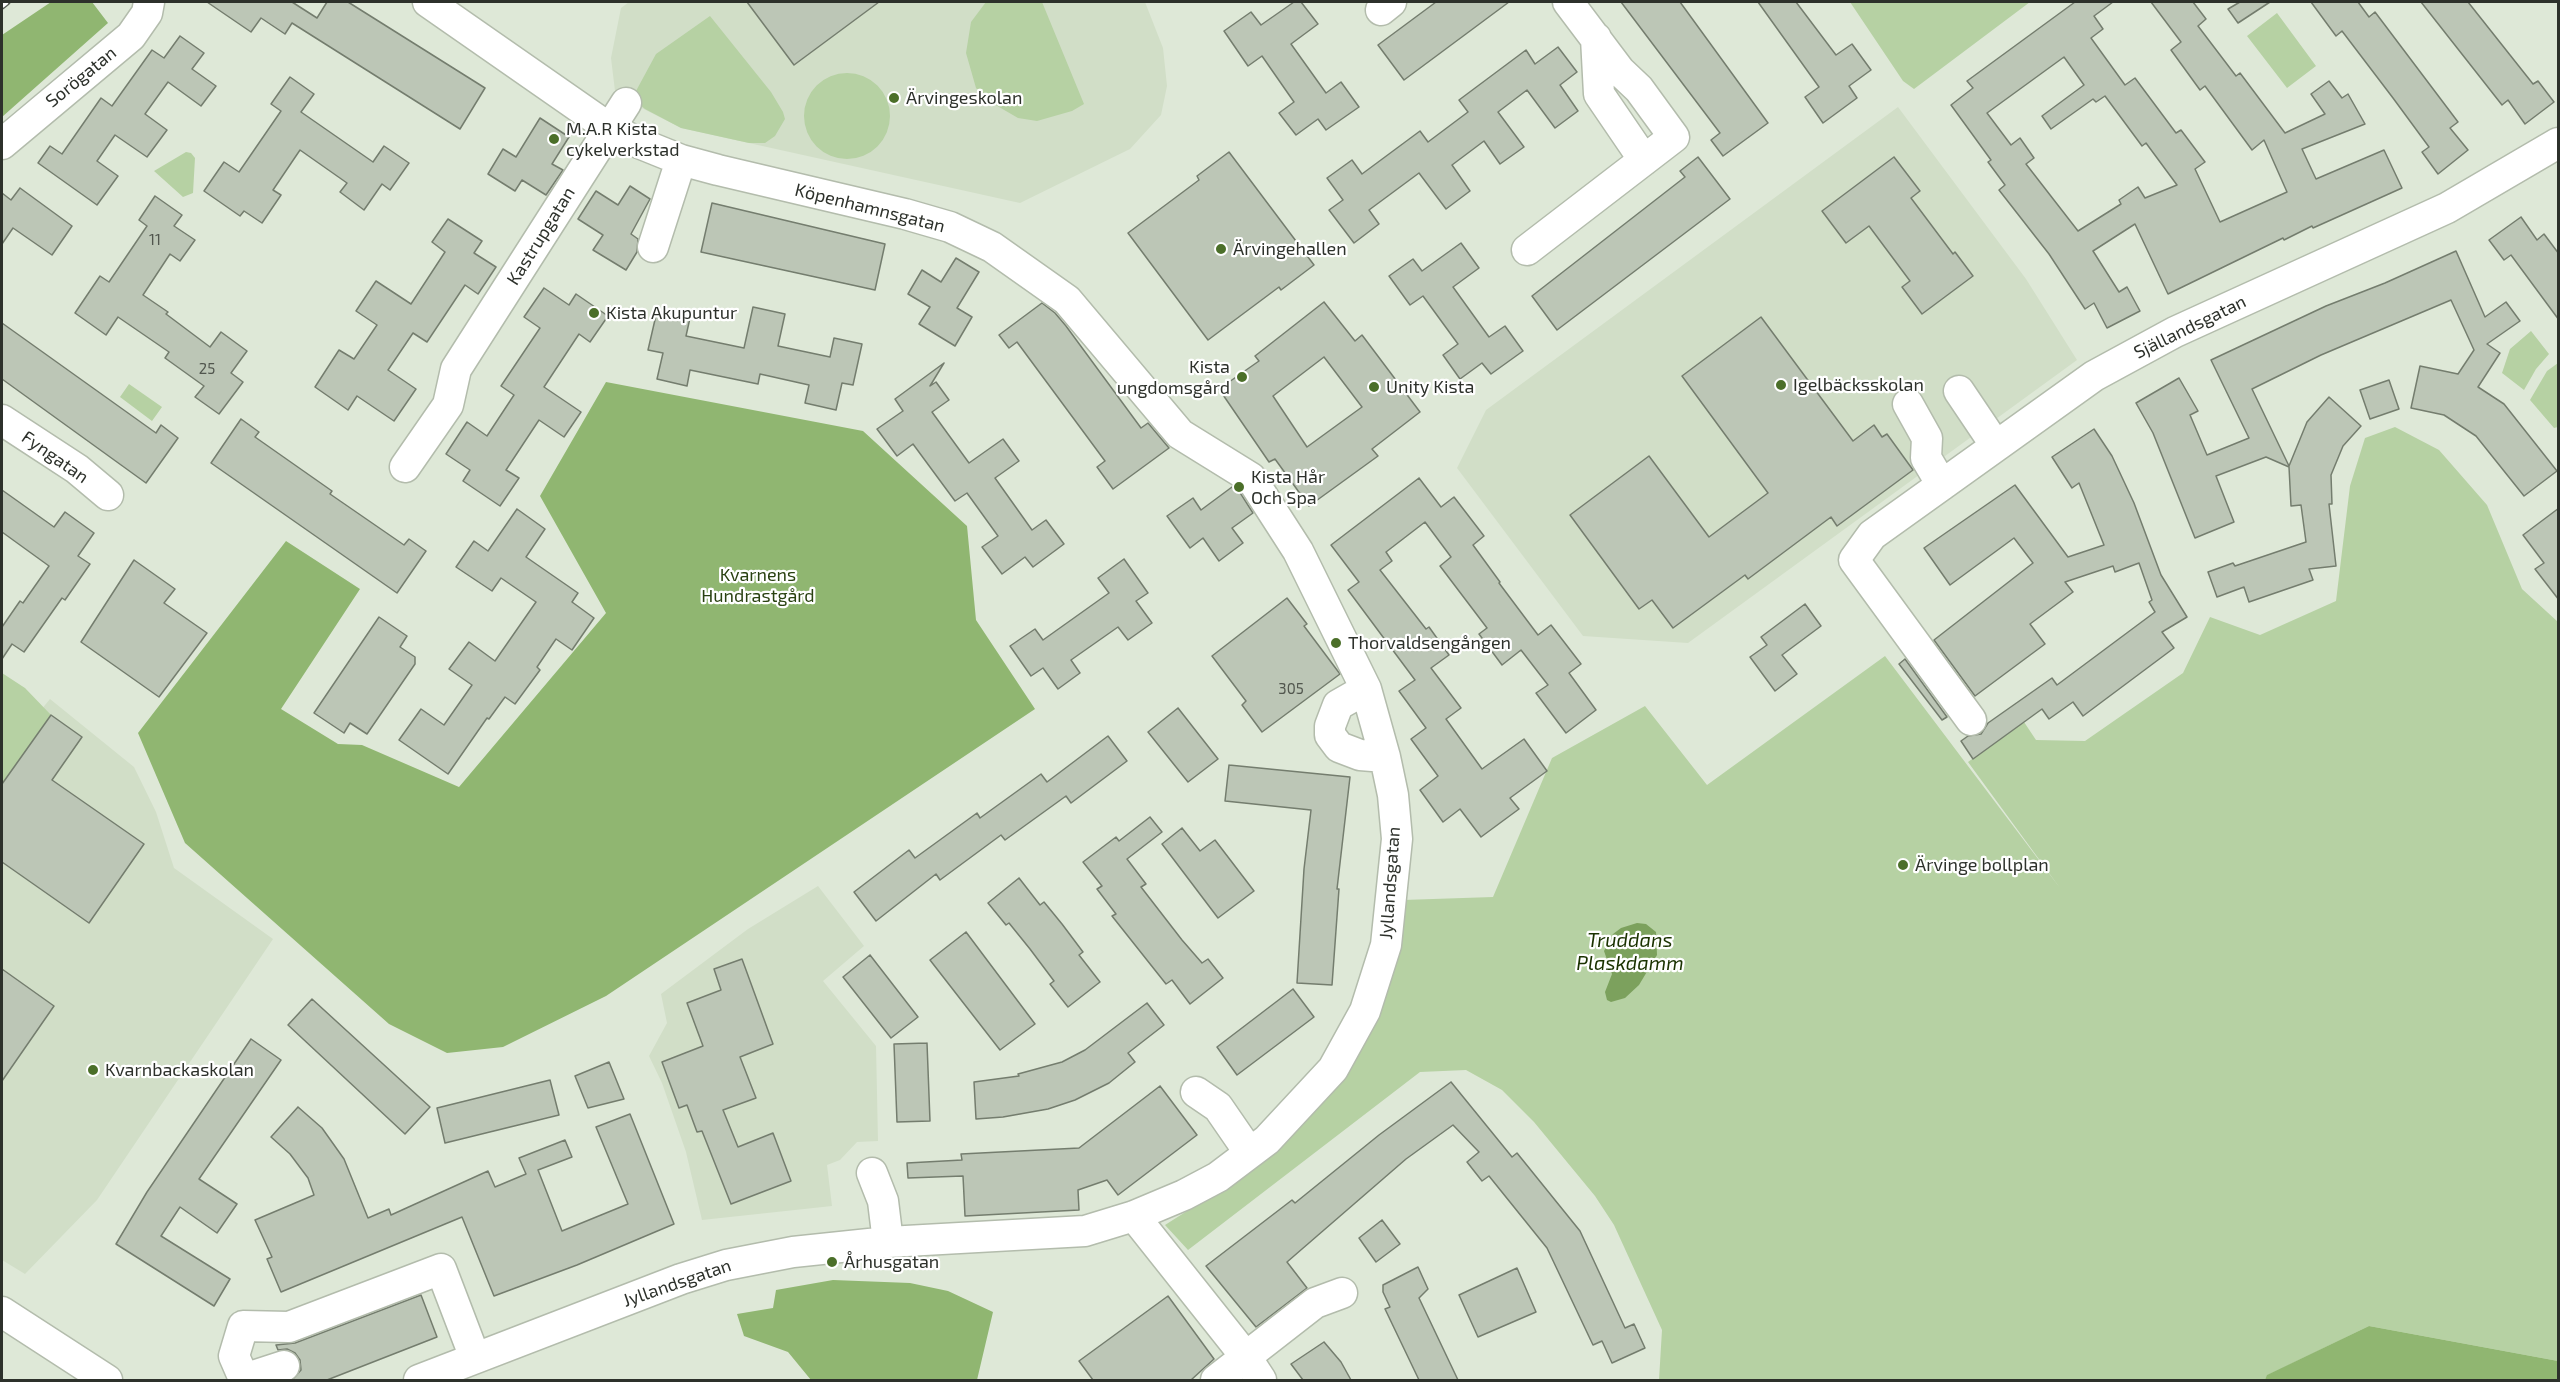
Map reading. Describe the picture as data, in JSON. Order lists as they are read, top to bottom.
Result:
{
  "streets": {
    "street": [
      "Sorögatan",
      "Köpenhamnsgatan",
      "Kastrupgatan",
      "Själlandsgatan",
      "Fyngatan",
      "Jyllandsgatan"
    ]
  },
  "crossings": [
    ["Köpenhamnsgatan", "Kastrupgatan"],
    ["Köpenhamnsgatan", "Jyllandsgatan"]
  ],
  "water": ["Truddans Plaskdamm"],
  "parks": ["Kvarnens Hundrastgård"],
  "places": [
    "Ärvingeskolan",
    "M.A.R Kista cykelverkstad",
    "Ärvingehallen",
    "Kista Akupuntur",
    "Kista ungdomsgård",
    "Igelbäcksskolan",
    "Unity Kista",
    "Kista Hår Och Spa",
    "Thorvaldsengången",
    "Ärvinge bollplan",
    "Kvarnbackaskolan",
    "Århusgatan"
  ],
  "house_numbers": ["11", "25", "305"]
}
